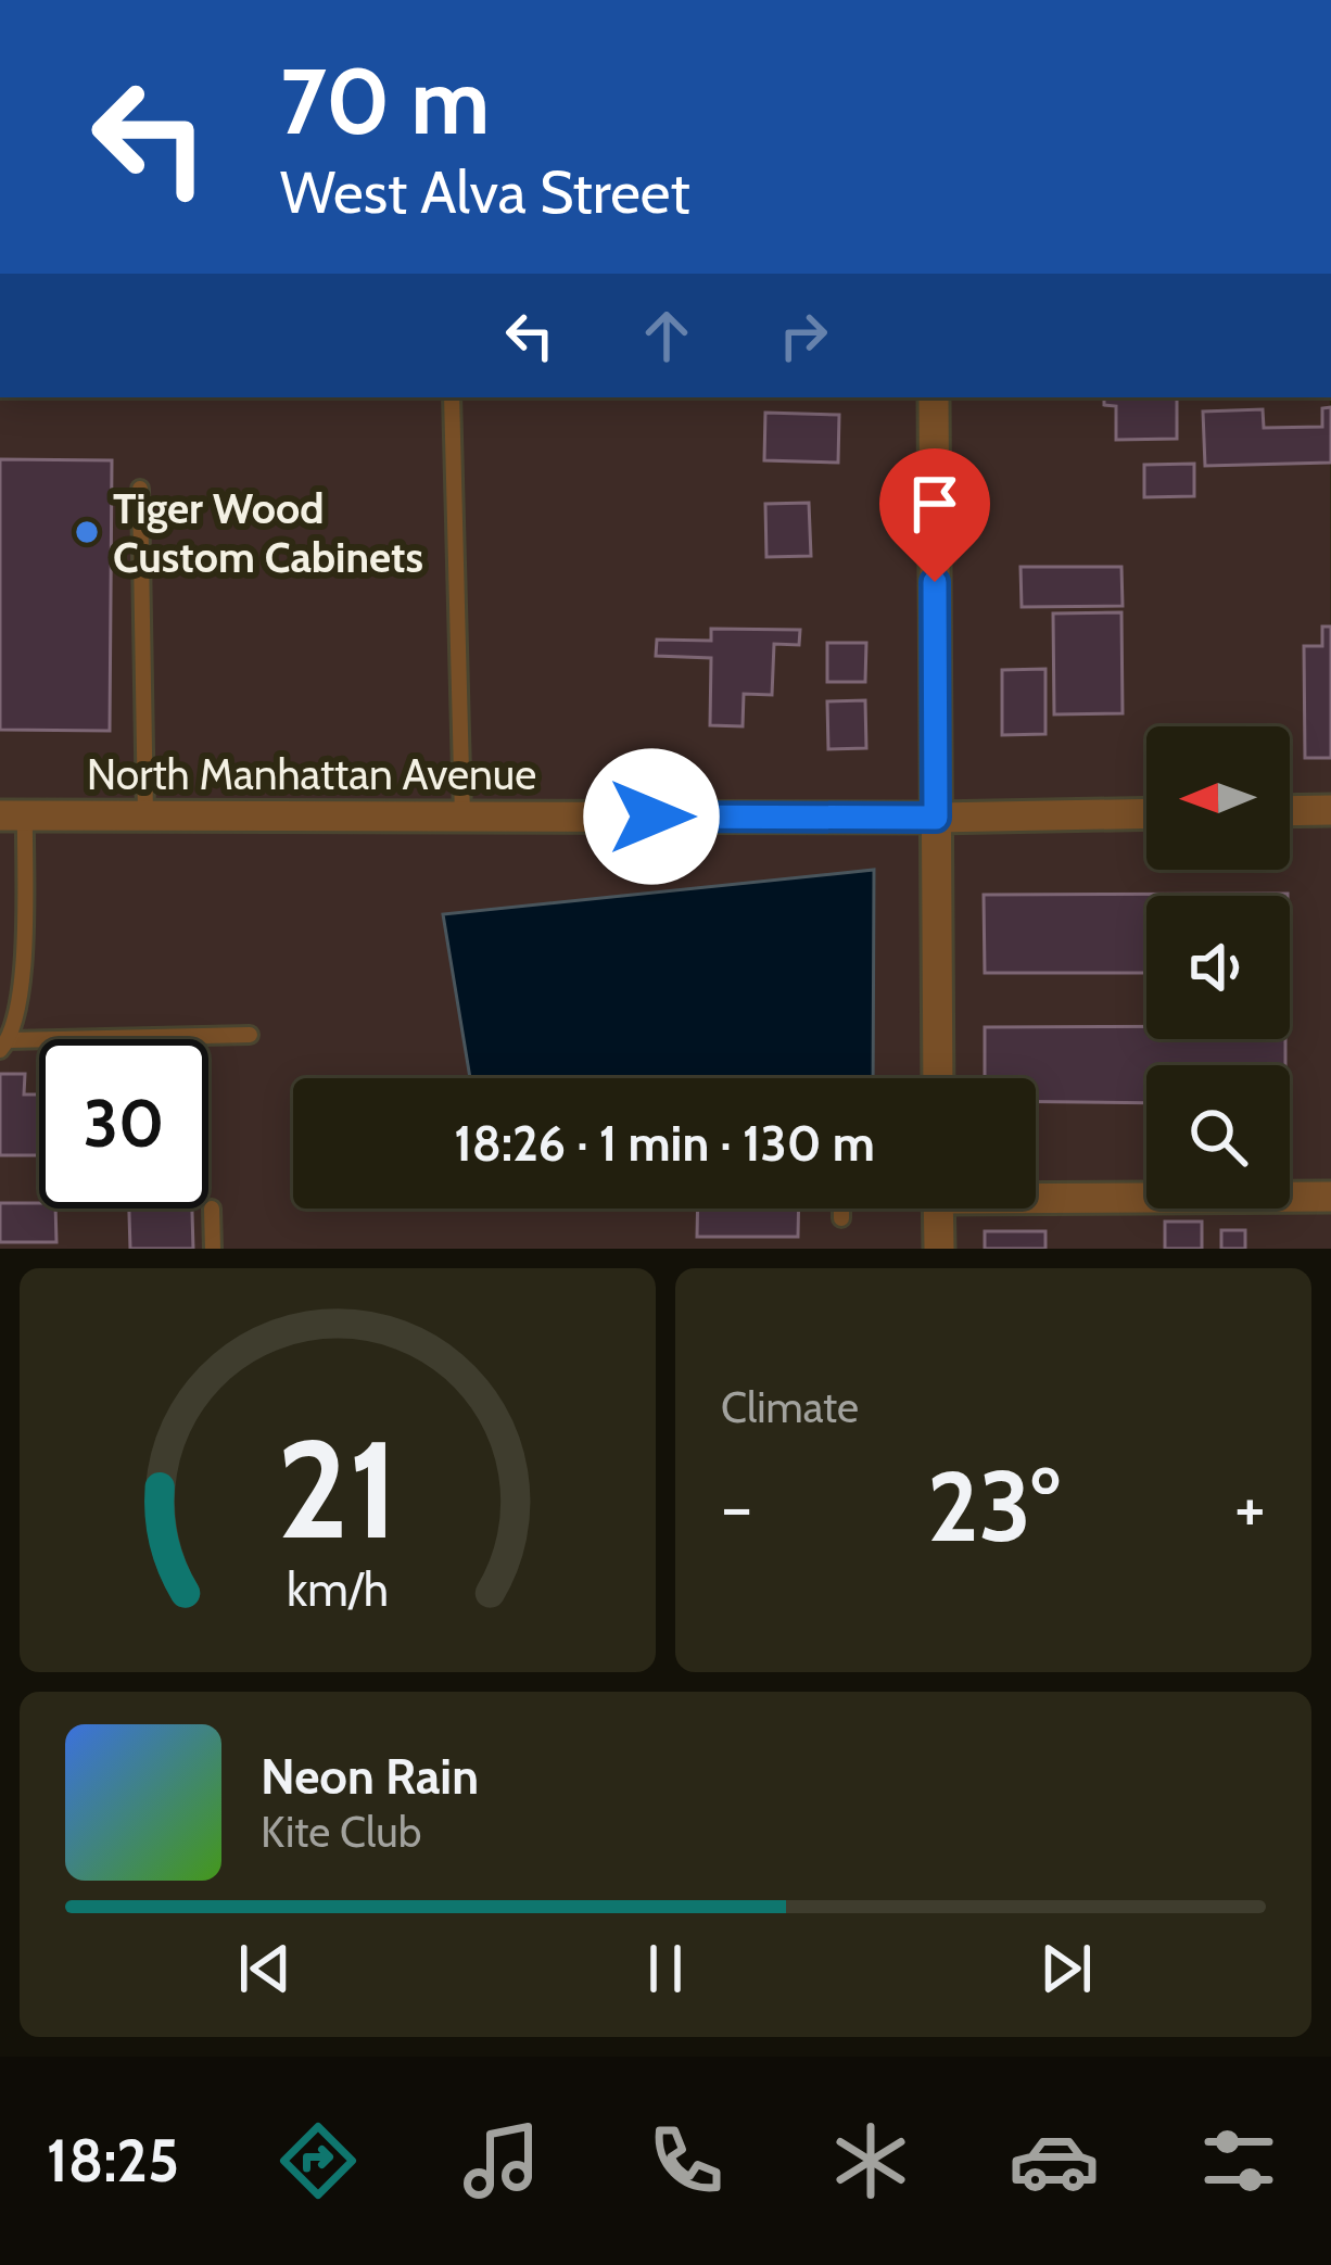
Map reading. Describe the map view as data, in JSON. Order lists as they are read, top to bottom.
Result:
{
  "streets": {
    "street": ["North Manhattan Avenue"]
  },
  "places": ["Tiger Wood Custom Cabinets"],
  "north": "left",
  "page": {
    "turn": ["70 m", "West Alva Street"],
    "limit": "30",
    "trip": "18:26 · 1 min · 130 m",
    "tile": "Climate",
    "heat": ["−", "23°", "+"],
    "song": ["Neon Rain", "Kite Club"],
    "tabs": "18:25",
    "gauge": ["21", "km/h"]
  }
}
